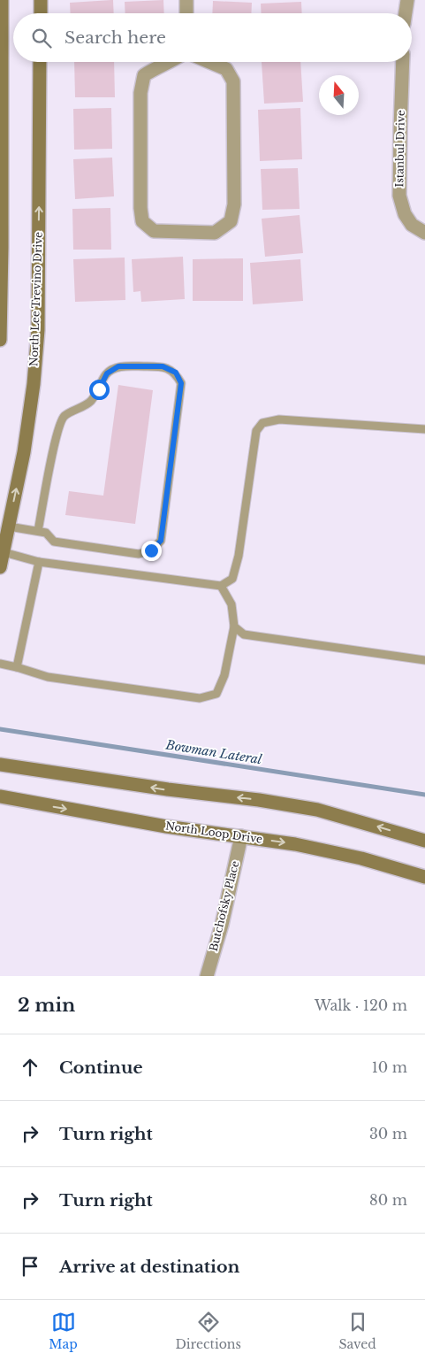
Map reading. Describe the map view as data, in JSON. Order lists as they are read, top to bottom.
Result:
{
  "streets": {
    "main road": ["North Lee Trevino Drive", "North Loop Drive"],
    "street": ["Istanbul Drive", "Butchofsky Place"]
  },
  "crossings": [
    ["North Loop Drive", "Butchofsky Place"]
  ],
  "water": ["Bowman Lateral"],
  "north": "top",
  "page": {
    "search": "Search here",
    "heading": ["2 min", "Walk · 120 m"],
    "list": [
      ["Continue", "10 m"],
      ["Turn right", "30 m"],
      ["Turn right", "80 m"],
      "Arrive at destination"
    ],
    "nav": ["Map", "Directions", "Saved"]
  }
}
